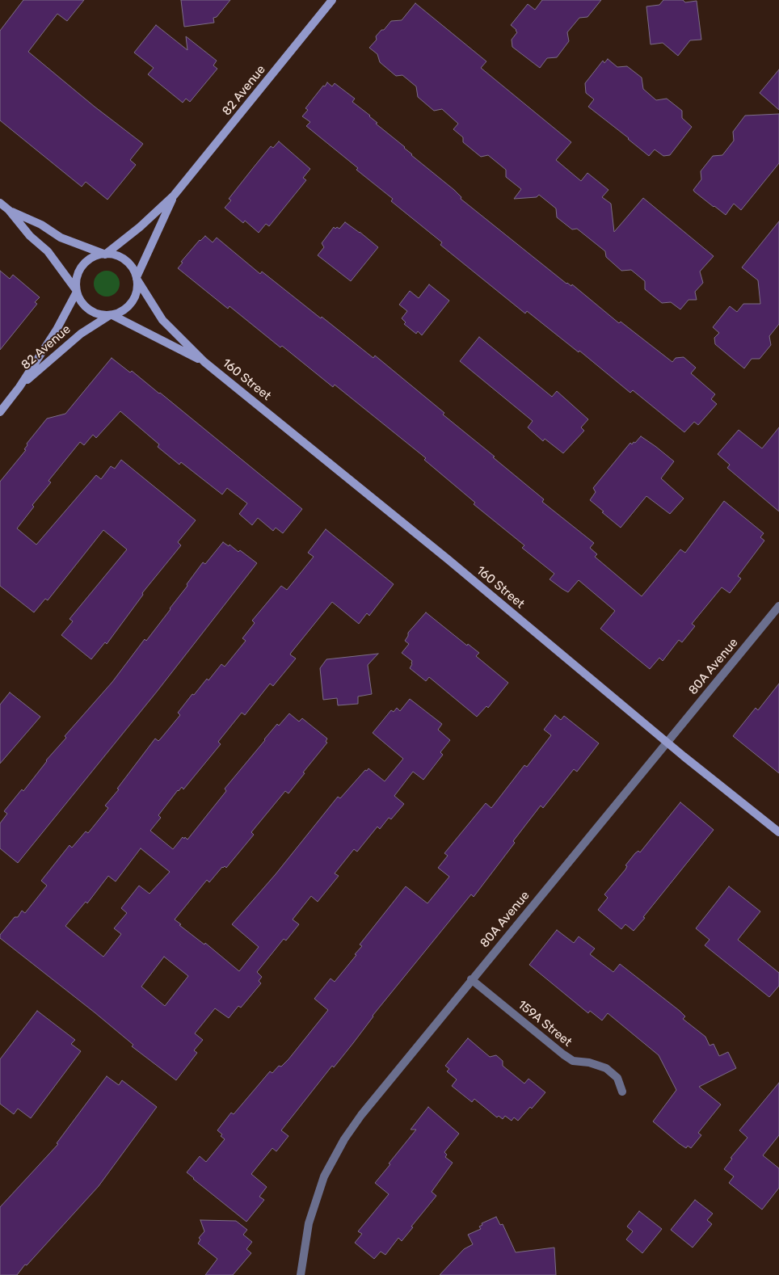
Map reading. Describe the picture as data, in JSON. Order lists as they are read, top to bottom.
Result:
{
  "streets": {
    "street": [
      "82 Avenue",
      "160 Street",
      "80A Avenue",
      "159A Street"
    ]
  },
  "crossings": [
    ["82 Avenue", "160 Street"],
    ["160 Street", "80A Avenue"],
    ["80A Avenue", "159A Street"]
  ]
}
